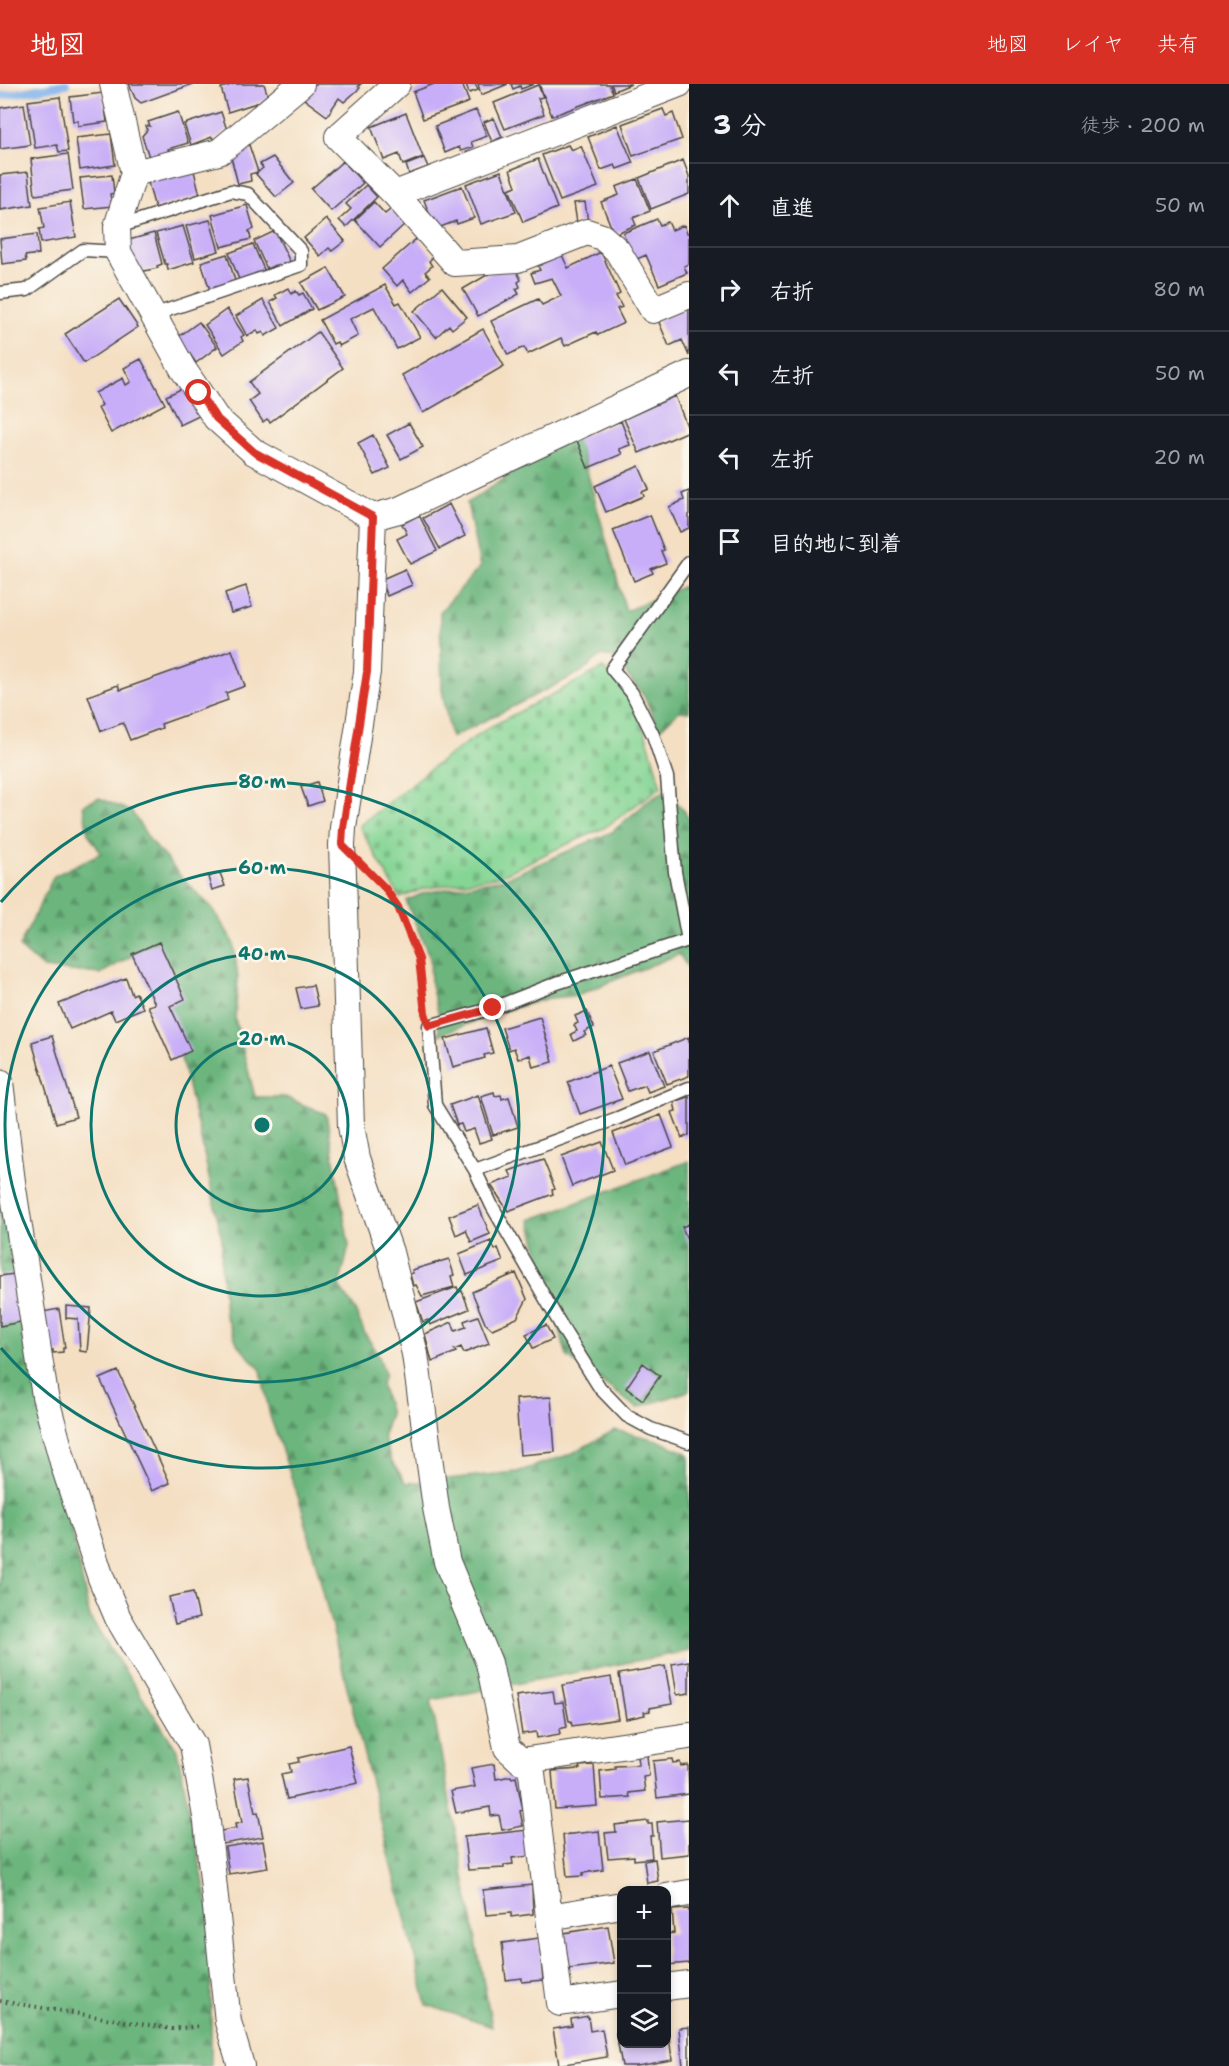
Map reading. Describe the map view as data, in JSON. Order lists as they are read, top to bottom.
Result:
{
  "page": {
    "header": "地図",
    "nav": ["地図", "レイヤ", "共有"],
    "heading": ["3 分", "徒歩 · 200 m"],
    "list": [
      ["直進", "50 m"],
      ["右折", "80 m"],
      ["左折", "50 m"],
      ["左折", "20 m"],
      "目的地に到着"
    ],
    "map_buttons": ["+", "−"]
  },
  "rings": [
    "80 m",
    "60 m",
    "40 m",
    "20 m"
  ]
}
